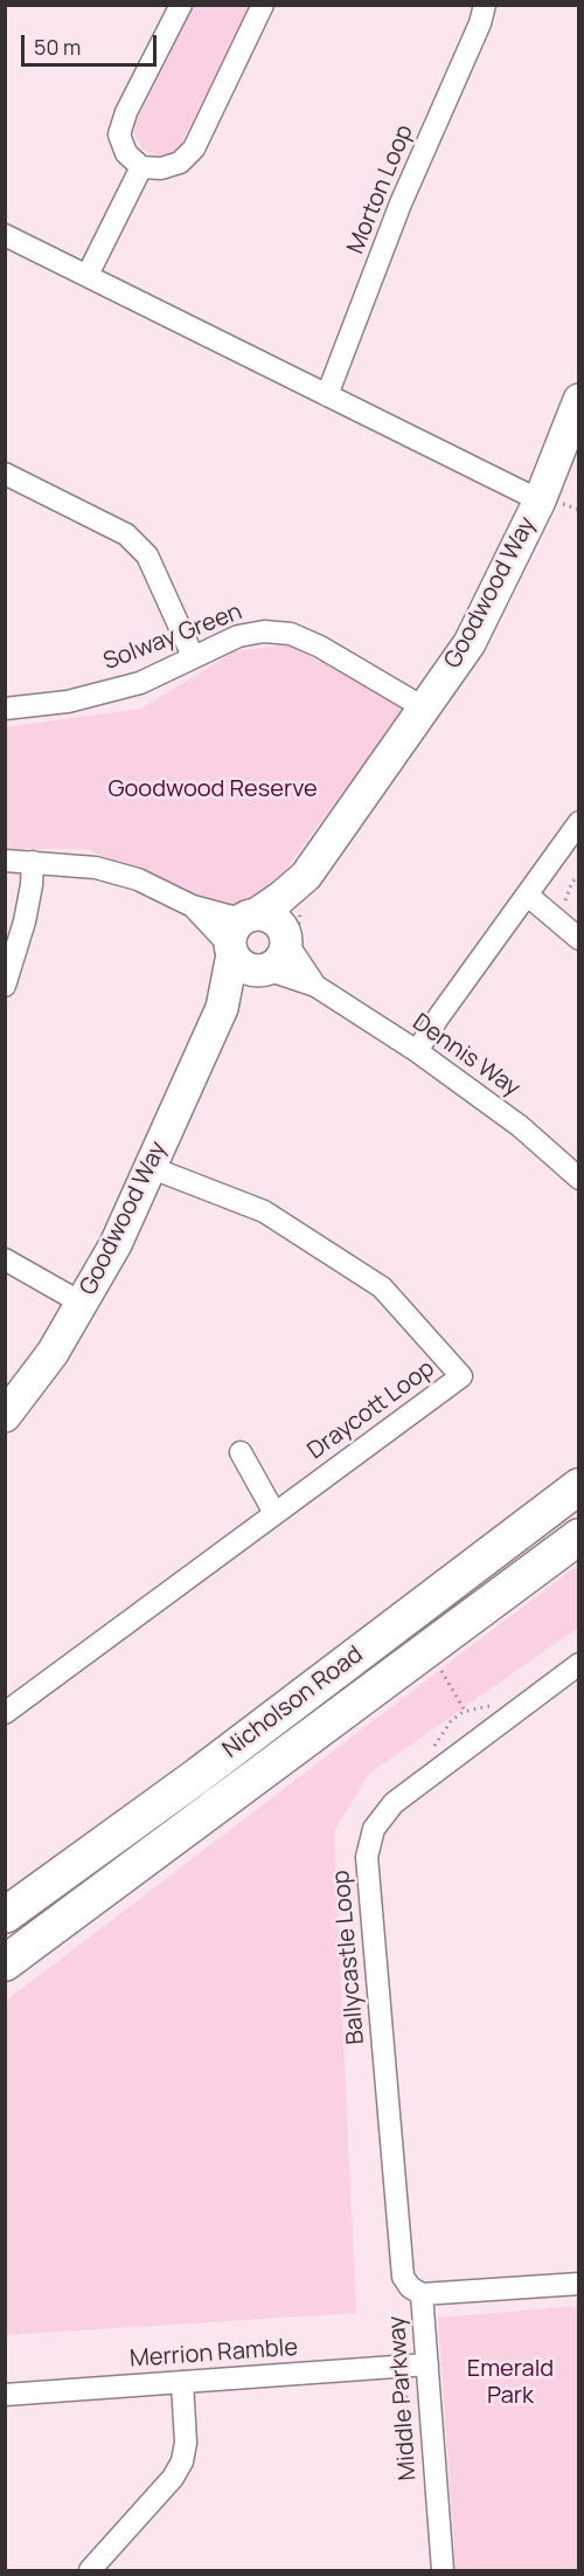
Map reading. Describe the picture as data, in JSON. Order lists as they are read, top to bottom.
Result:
{
  "streets": {
    "main road": ["Nicholson Road"],
    "street": [
      "Morton Loop",
      "Goodwood Way",
      "Solway Green",
      "Dennis Way",
      "Draycott Loop",
      "Ballycastle Loop",
      "Merrion Ramble",
      "Middle Parkway"
    ]
  },
  "crossings": [
    ["Goodwood Way", "Solway Green"],
    ["Goodwood Way", "Dennis Way"],
    ["Goodwood Way", "Draycott Loop"],
    ["Ballycastle Loop", "Middle Parkway"],
    ["Merrion Ramble", "Middle Parkway"]
  ],
  "parks": ["Goodwood Reserve", "Emerald Park"],
  "scale_bar": "50 m"
}
